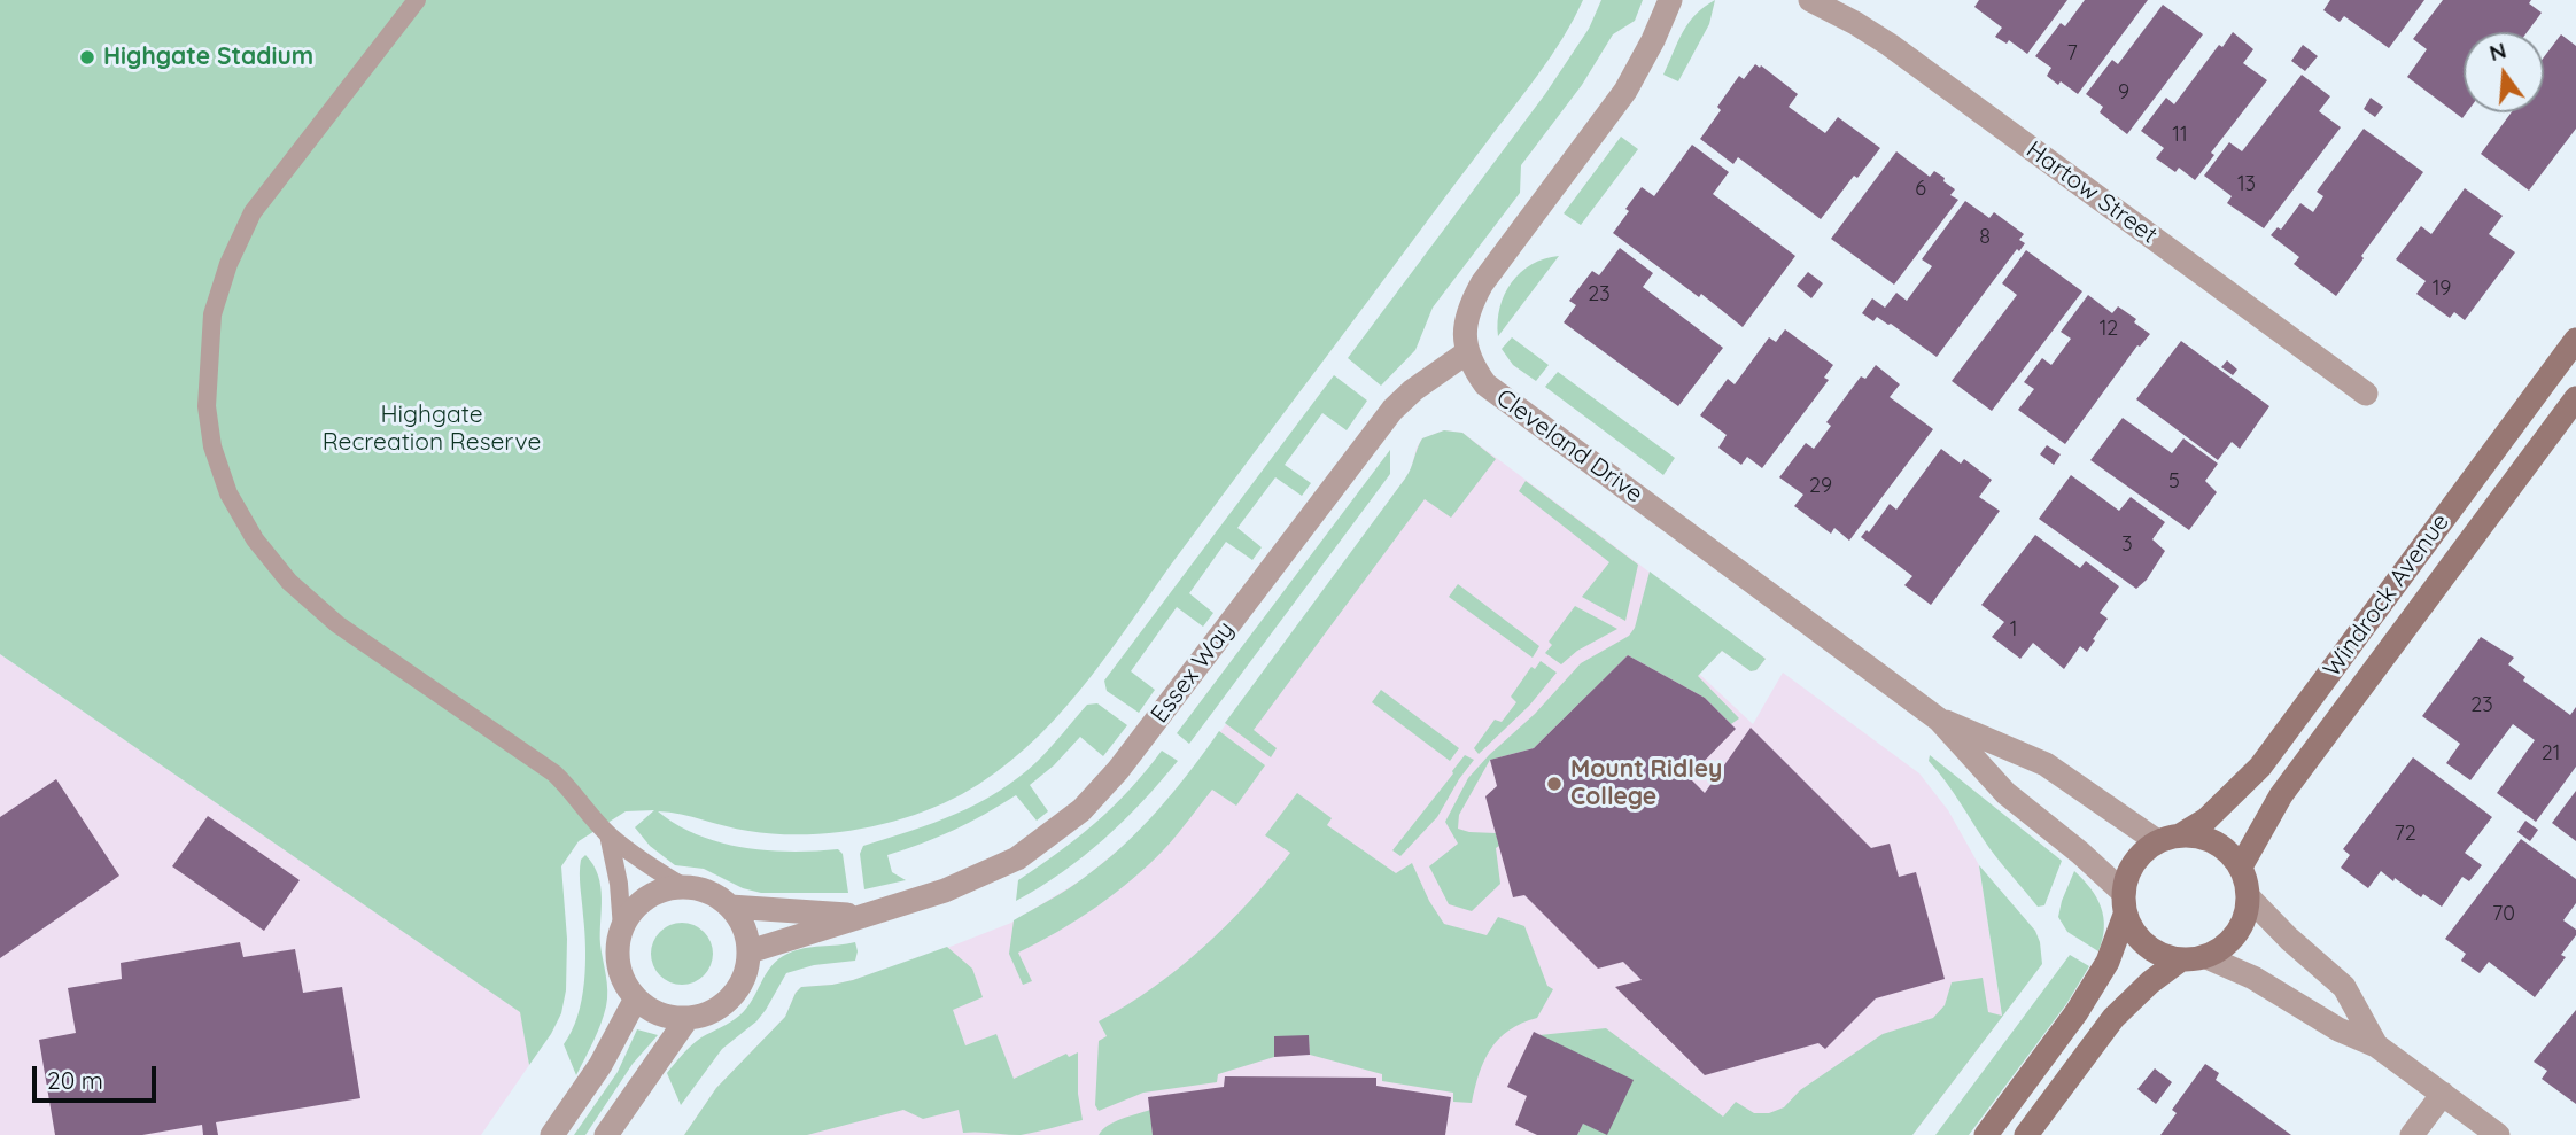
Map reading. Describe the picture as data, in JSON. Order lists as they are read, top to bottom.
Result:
{
  "streets": {
    "street": [
      "Hartow Street",
      "Cleveland Drive",
      "Windrock Avenue",
      "Essex Way"
    ]
  },
  "crossings": [
    ["Cleveland Drive", "Windrock Avenue"],
    ["Cleveland Drive", "Essex Way"]
  ],
  "parks": ["Highgate Recreation Reserve"],
  "places": ["Highgate Stadium", "Mount Ridley College"],
  "house_numbers": [
    "7",
    "9",
    "11",
    "13",
    "6",
    "8",
    "19",
    "23",
    "12",
    "5",
    "29",
    "3",
    "1",
    "23",
    "21",
    "72",
    "70"
  ],
  "scale_bar": "20 m",
  "north": "top"
}
